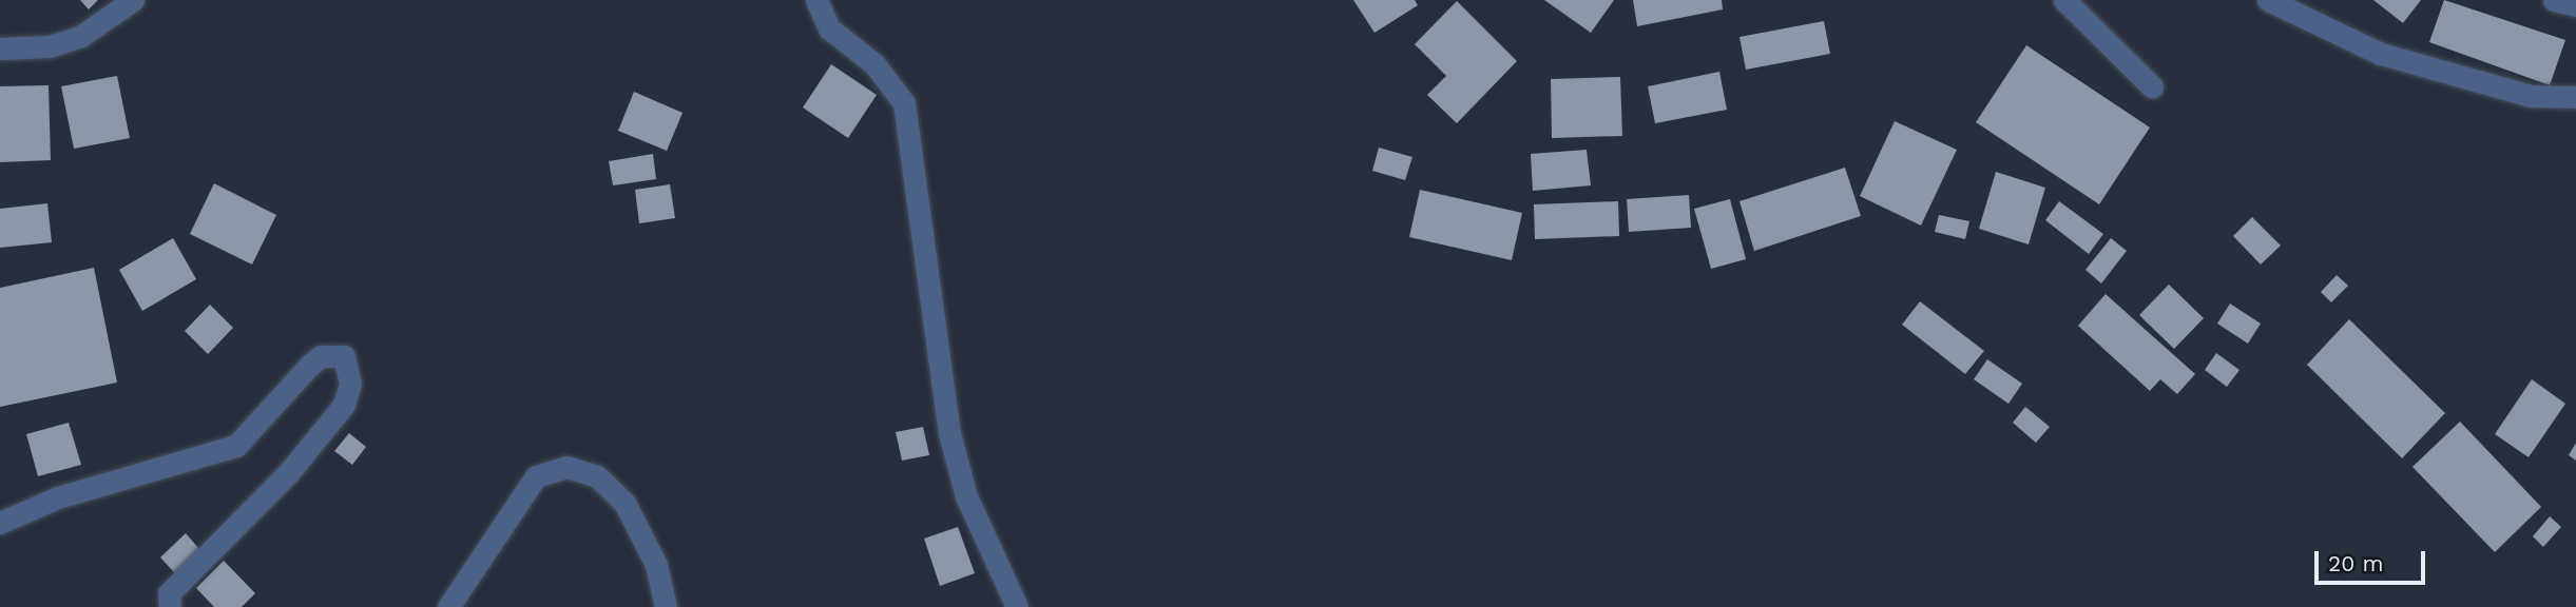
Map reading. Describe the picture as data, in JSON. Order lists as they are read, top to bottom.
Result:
{
  "scale_bar": "20 m"
}
